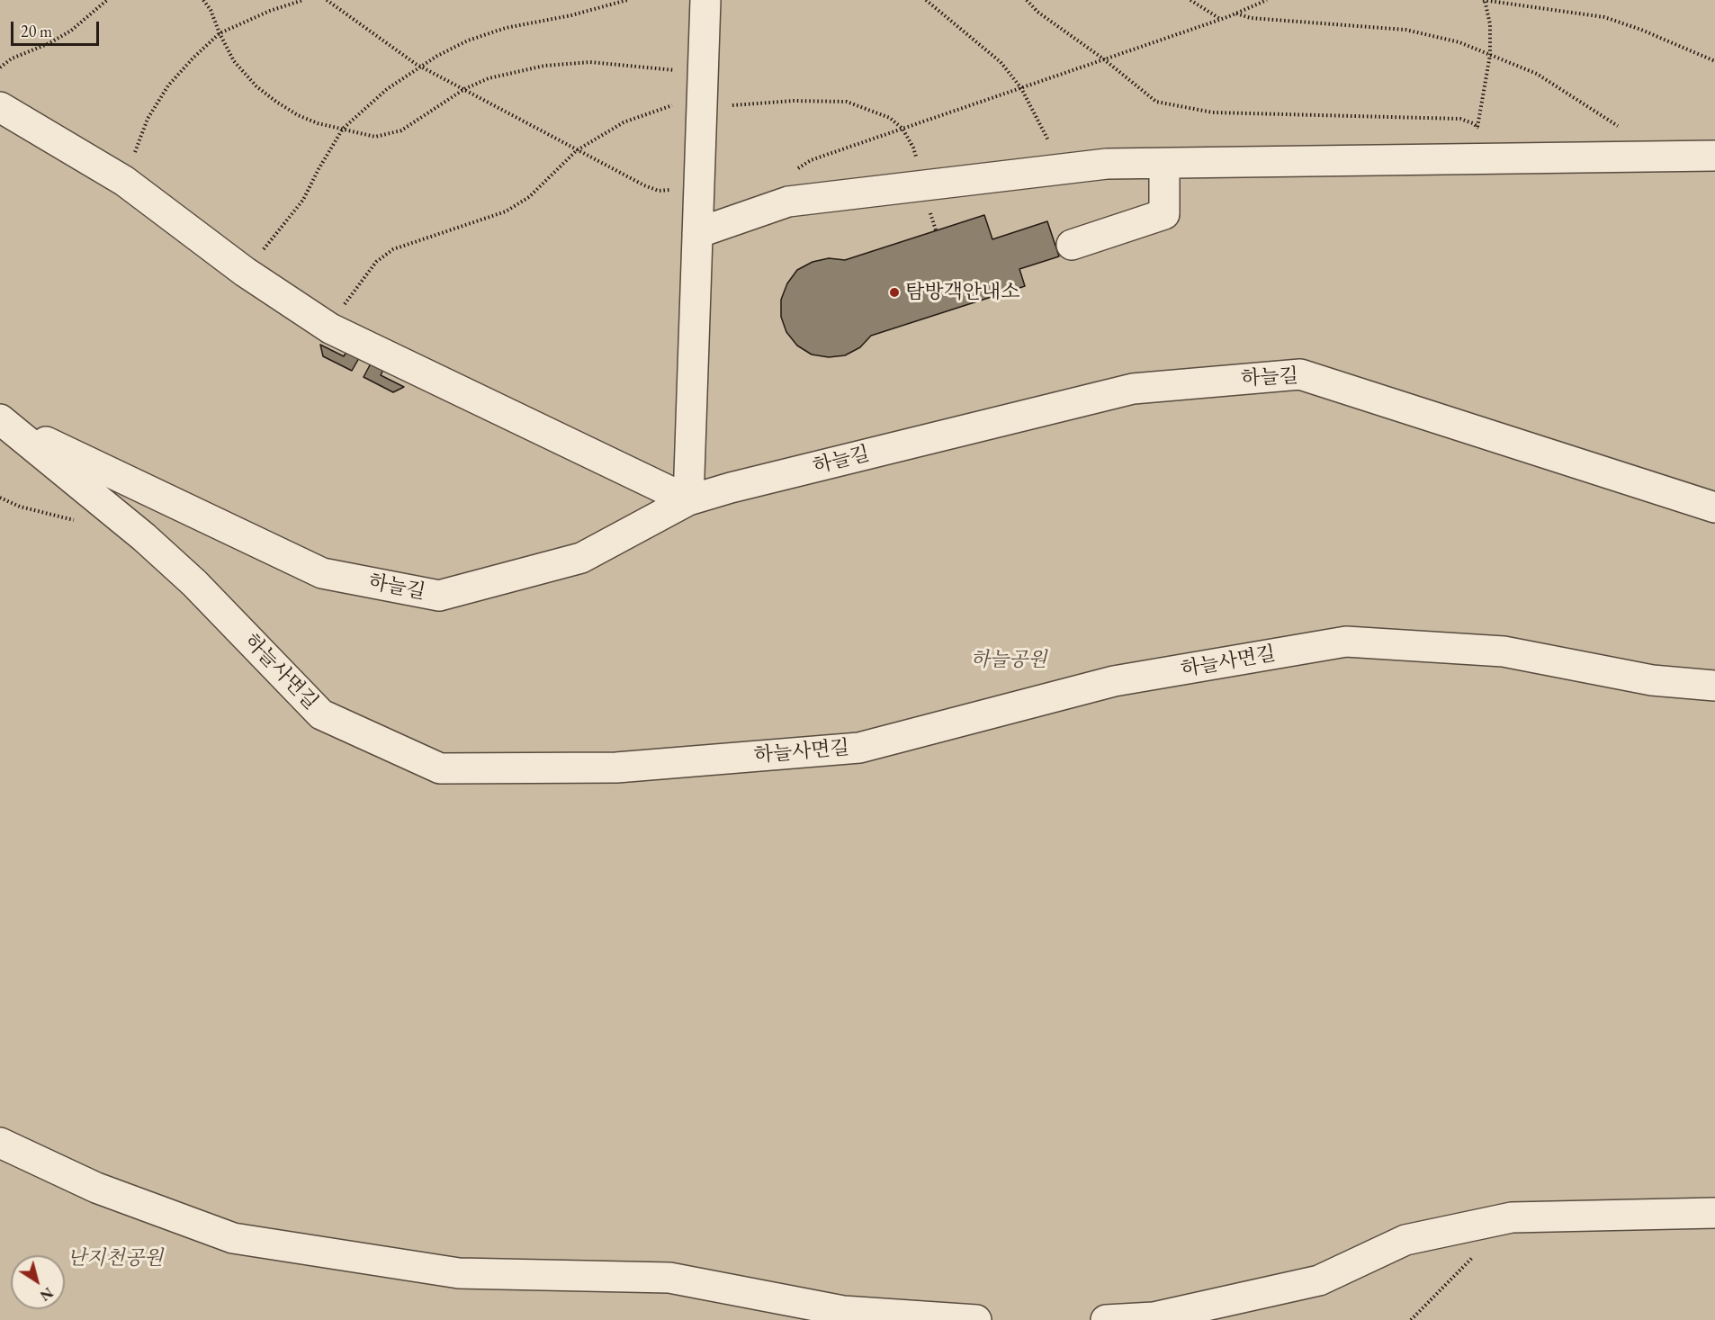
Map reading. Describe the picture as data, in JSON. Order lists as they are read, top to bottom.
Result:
{
  "streets": {
    "street": ["하늘길", "하늘사면길"]
  },
  "crossings": [
    ["하늘길", "하늘사면길"]
  ],
  "parks": ["하늘공원", "난지천공원"],
  "places": ["탐방객안내소"],
  "scale_bar": "20 m",
  "north": "bottom right"
}
